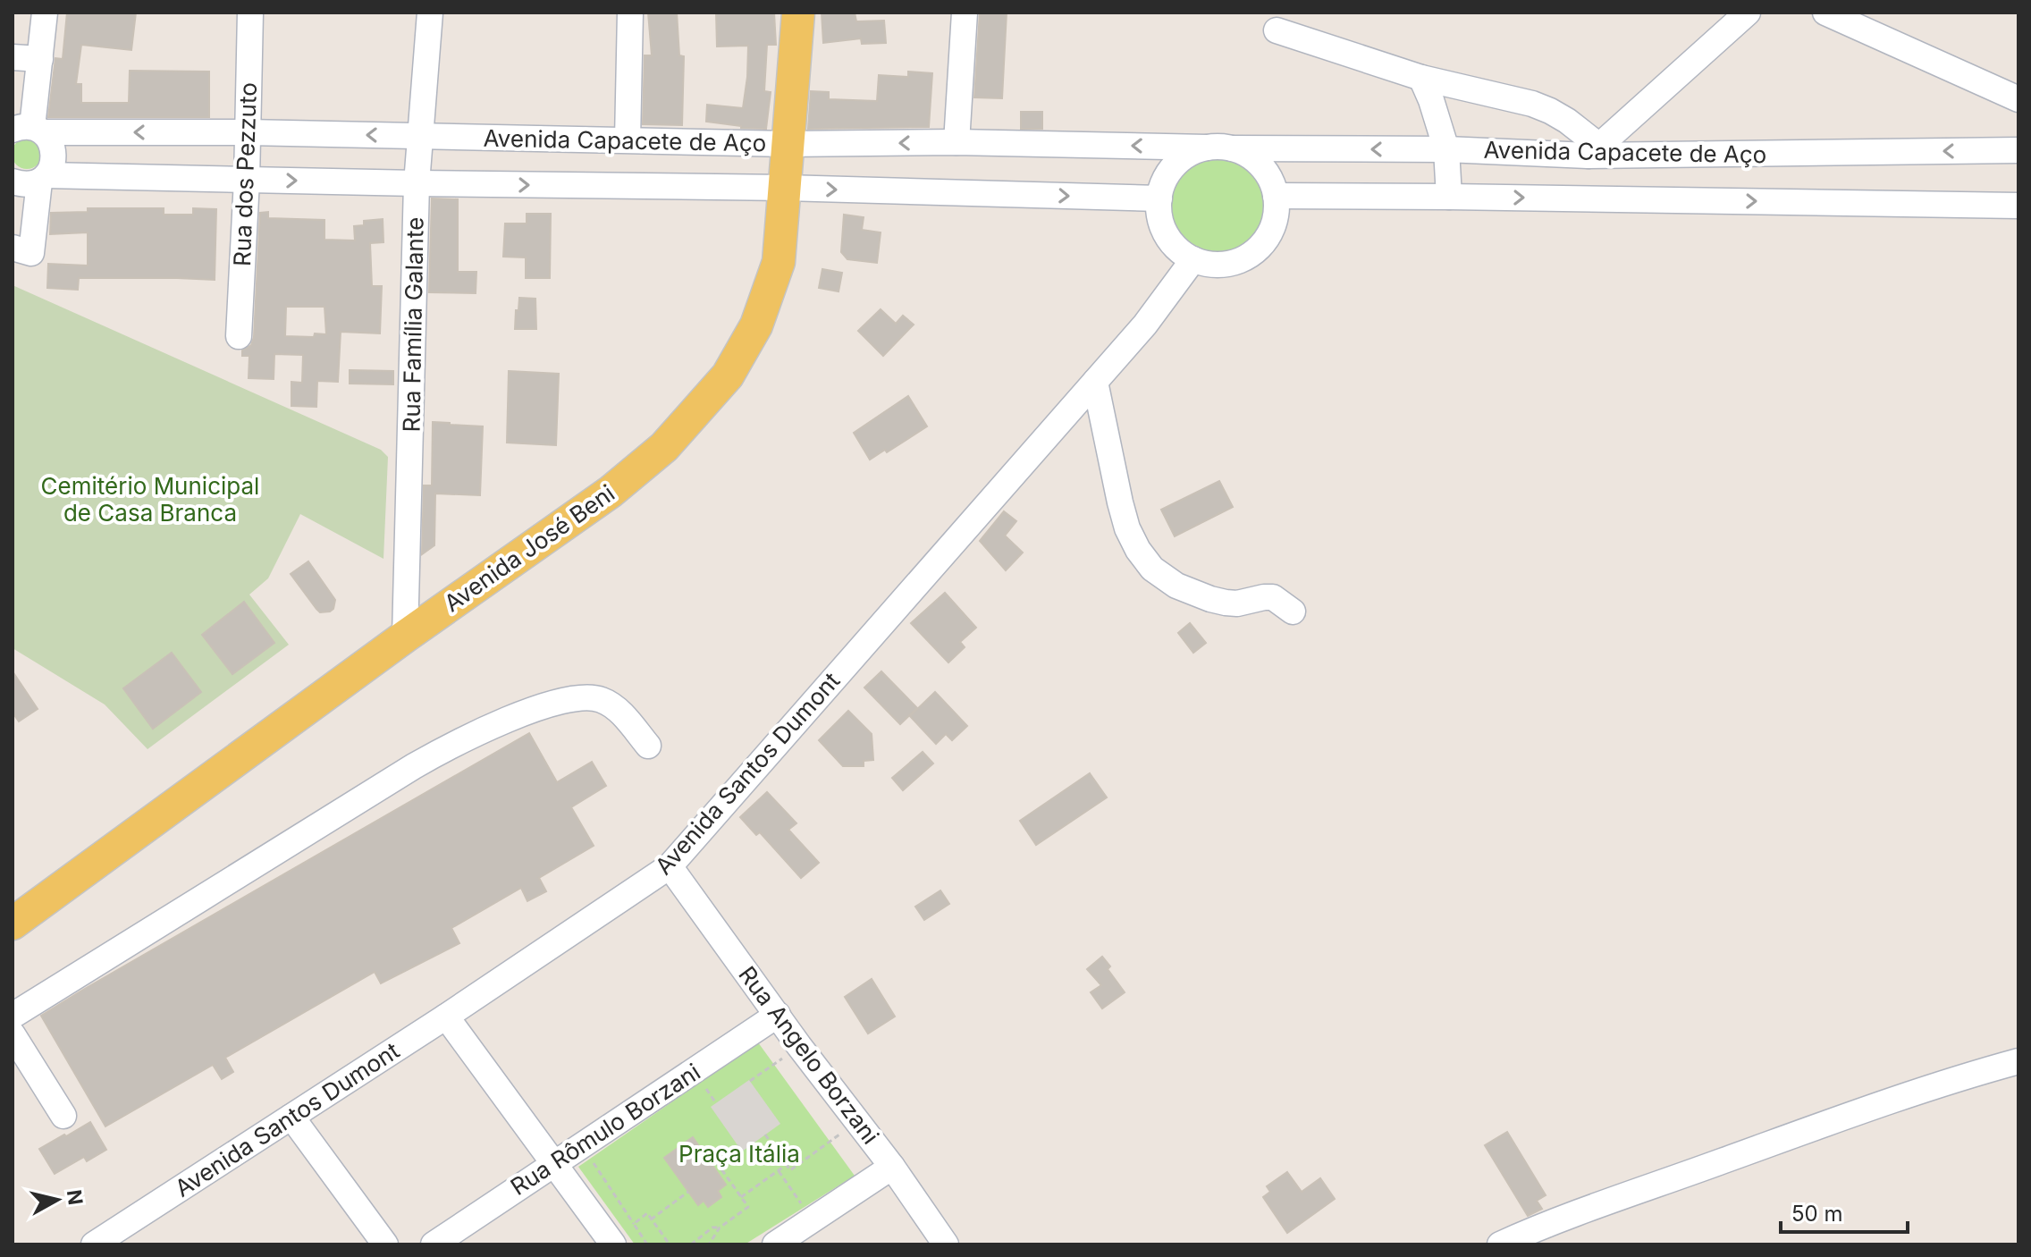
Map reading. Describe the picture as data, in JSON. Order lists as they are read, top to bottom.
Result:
{
  "streets": {
    "main road": ["Avenida José Beni"],
    "street": [
      "Avenida Capacete de Aço",
      "Rua dos Pezzuto",
      "Rua Família Galante",
      "Avenida Santos Dumont",
      "Rua Angelo Borzani",
      "Rua Rômulo Borzani"
    ]
  },
  "crossings": [
    ["Avenida Capacete de Aço", "Rua dos Pezzuto"],
    ["Avenida Capacete de Aço", "Rua Família Galante"],
    ["Avenida Capacete de Aço", "Avenida José Beni"],
    ["Avenida Capacete de Aço", "Avenida Santos Dumont"],
    ["Rua Família Galante", "Avenida José Beni"],
    ["Avenida Santos Dumont", "Rua Angelo Borzani"],
    ["Rua Angelo Borzani", "Rua Rômulo Borzani"]
  ],
  "parks": ["Cemitério Municipal de Casa Branca", "Praça Itália"],
  "scale_bar": "50 m",
  "north": "right"
}
